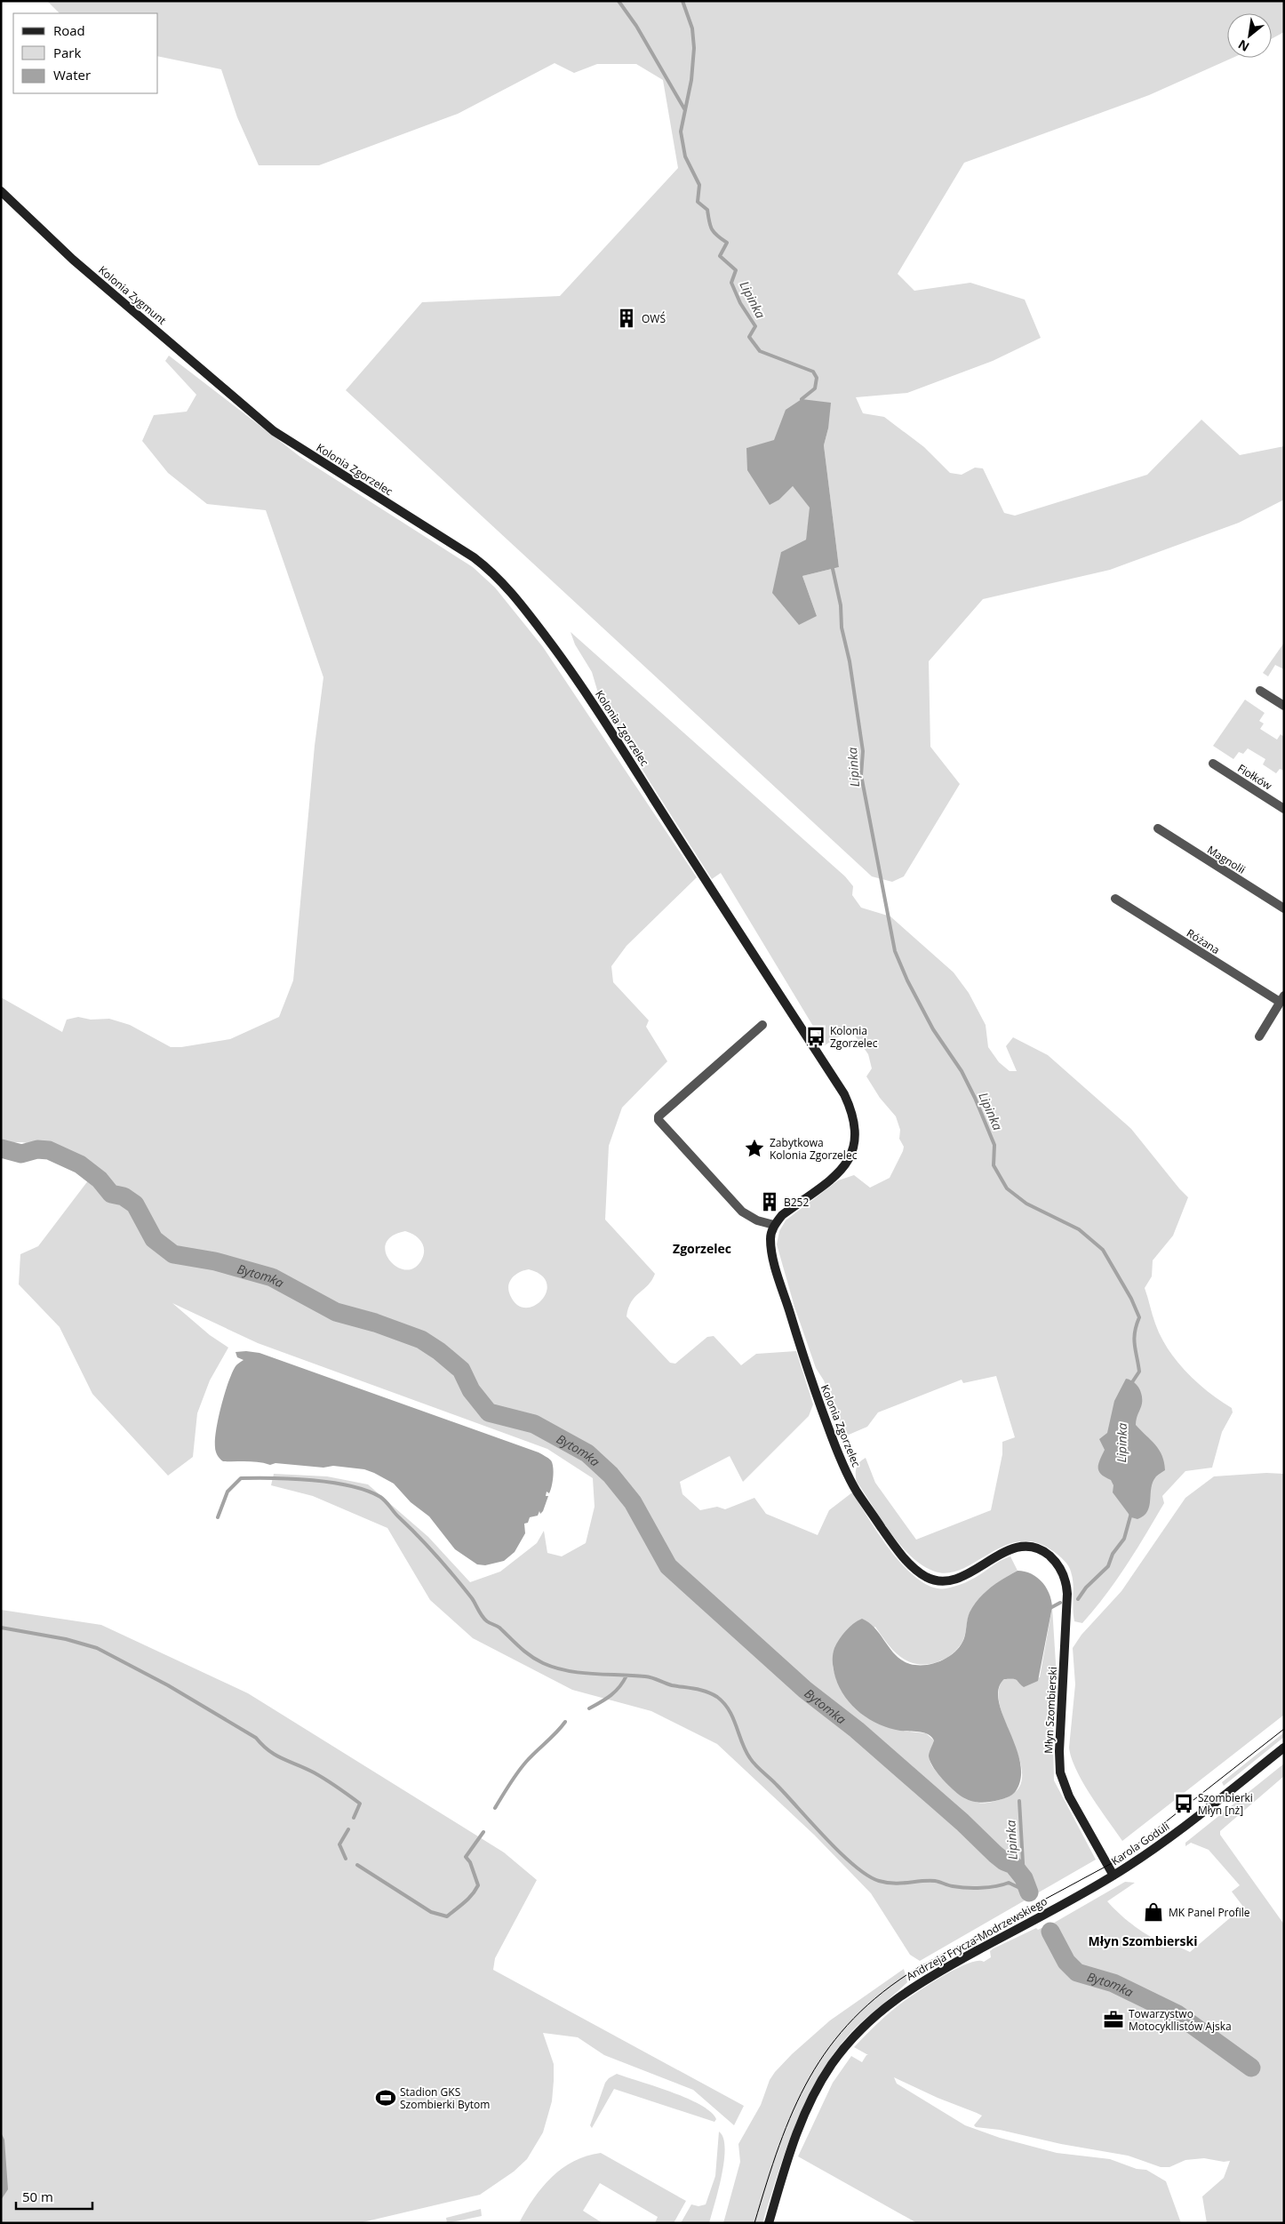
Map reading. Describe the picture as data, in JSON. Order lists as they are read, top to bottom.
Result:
{
  "streets": {
    "street": [
      "Kolonia Zygmunt",
      "Kolonia Zgorzelec",
      "Fiołków",
      "Magnolii",
      "Różana",
      "Młyn Szombierski",
      "Karola Goduli",
      "Andrzeja Frycza-Modrzewskiego"
    ]
  },
  "crossings": [
    ["Kolonia Zygmunt", "Kolonia Zgorzelec"],
    ["Kolonia Zgorzelec", "Młyn Szombierski"],
    ["Młyn Szombierski", "Karola Goduli"],
    ["Młyn Szombierski", "Andrzeja Frycza-Modrzewskiego"],
    ["Karola Goduli", "Andrzeja Frycza-Modrzewskiego"]
  ],
  "districts": ["Zgorzelec", "Młyn Szombierski"],
  "water": ["Lipinka", "Bytomka"],
  "places": {
    "building": ["OWŚ", "B252"],
    "bus stop": ["Kolonia Zgorzelec", "Szombierki Młyn [nż]"],
    "place": ["Zabytkowa Kolonia Zgorzelec"],
    "shop": ["MK Panel Profile"],
    "office": ["Towarzystwo Motocykllistów Ajska"],
    "sports": ["Stadion GKS Szombierki Bytom"]
  },
  "legend": ["Road", "Park", "Water"],
  "scale_bar": "50 m",
  "north": "bottom left"
}
